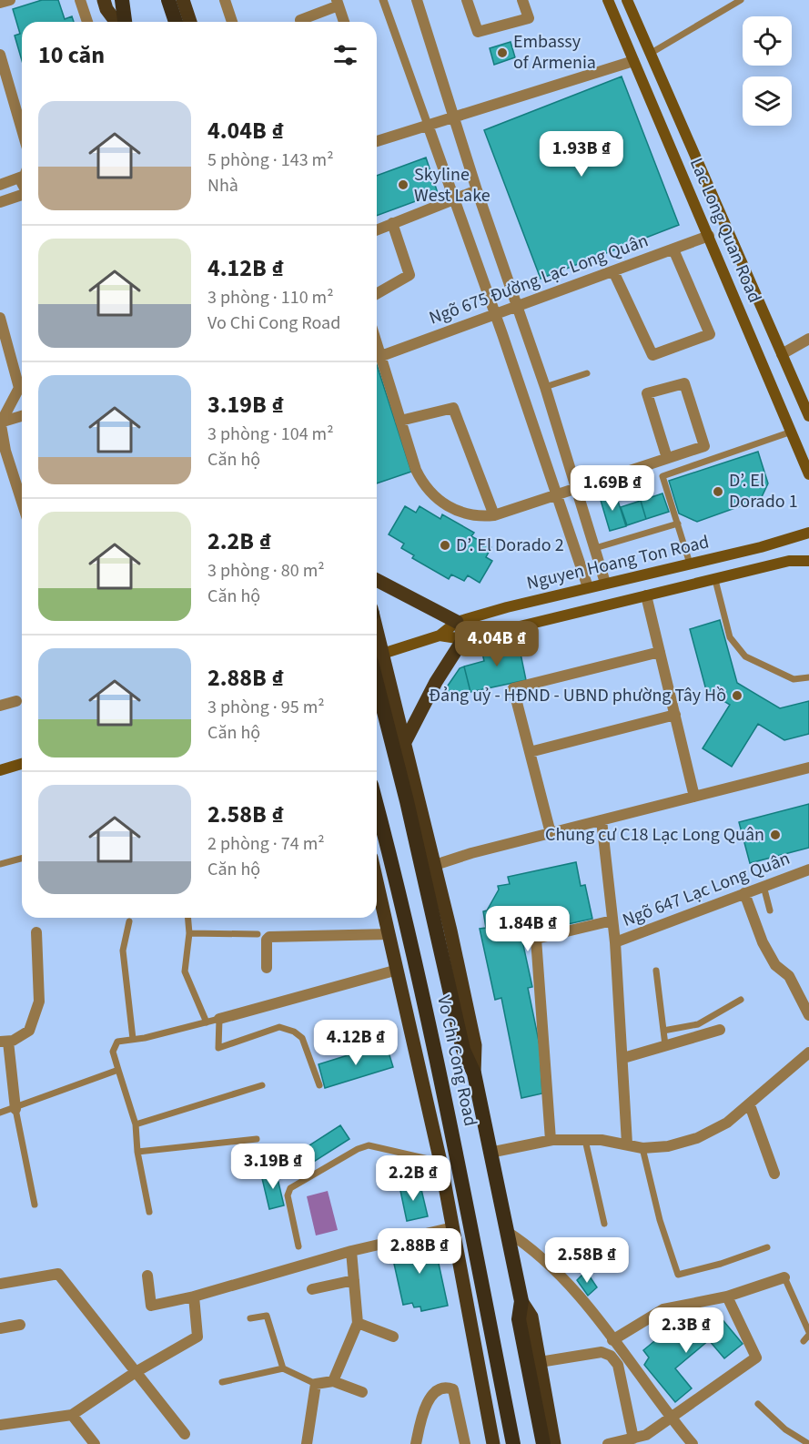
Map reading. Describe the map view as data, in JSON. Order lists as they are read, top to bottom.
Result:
{
  "streets": {
    "highway": ["Vo Chi Cong Road"],
    "main road": ["Lac Long Quan Road", "Nguyen Hoang Ton Road"],
    "street": ["Ngõ 675 Đường Lạc Long Quân", "Ngõ 647 Lạc Long Quân"]
  },
  "crossings": [
    ["Lac Long Quan Road", "Ngõ 675 Đường Lạc Long Quân"]
  ],
  "places": [
    "Embassy of Armenia",
    "Skyline West Lake",
    "D’. El Dorado 1",
    "D’. El Dorado 2",
    "Đảng uỷ - HĐND - UBND phường Tây Hồ",
    "Chung cư C18 Lạc Long Quân"
  ],
  "page": {
    "heading": "10 căn",
    "list": [
      {
        "name": "4.04B ₫",
        "note": "5 phòng · 143 m² · Nhà"
      },
      {
        "name": "4.12B ₫",
        "note": "3 phòng · 110 m² · Vo Chi Cong Road"
      },
      {
        "name": "3.19B ₫",
        "note": "3 phòng · 104 m² · Căn hộ"
      },
      {
        "name": "2.2B ₫",
        "note": "3 phòng · 80 m² · Căn hộ"
      },
      {
        "name": "2.88B ₫",
        "note": "3 phòng · 95 m² · Căn hộ"
      },
      {
        "name": "2.58B ₫",
        "note": "2 phòng · 74 m² · Căn hộ"
      }
    ],
    "price": [
      "1.93B ₫",
      "1.69B ₫",
      "4.04B ₫",
      "1.84B ₫",
      "4.12B ₫",
      "3.19B ₫",
      "2.2B ₫",
      "2.88B ₫",
      "2.58B ₫",
      "2.3B ₫"
    ]
  }
}
